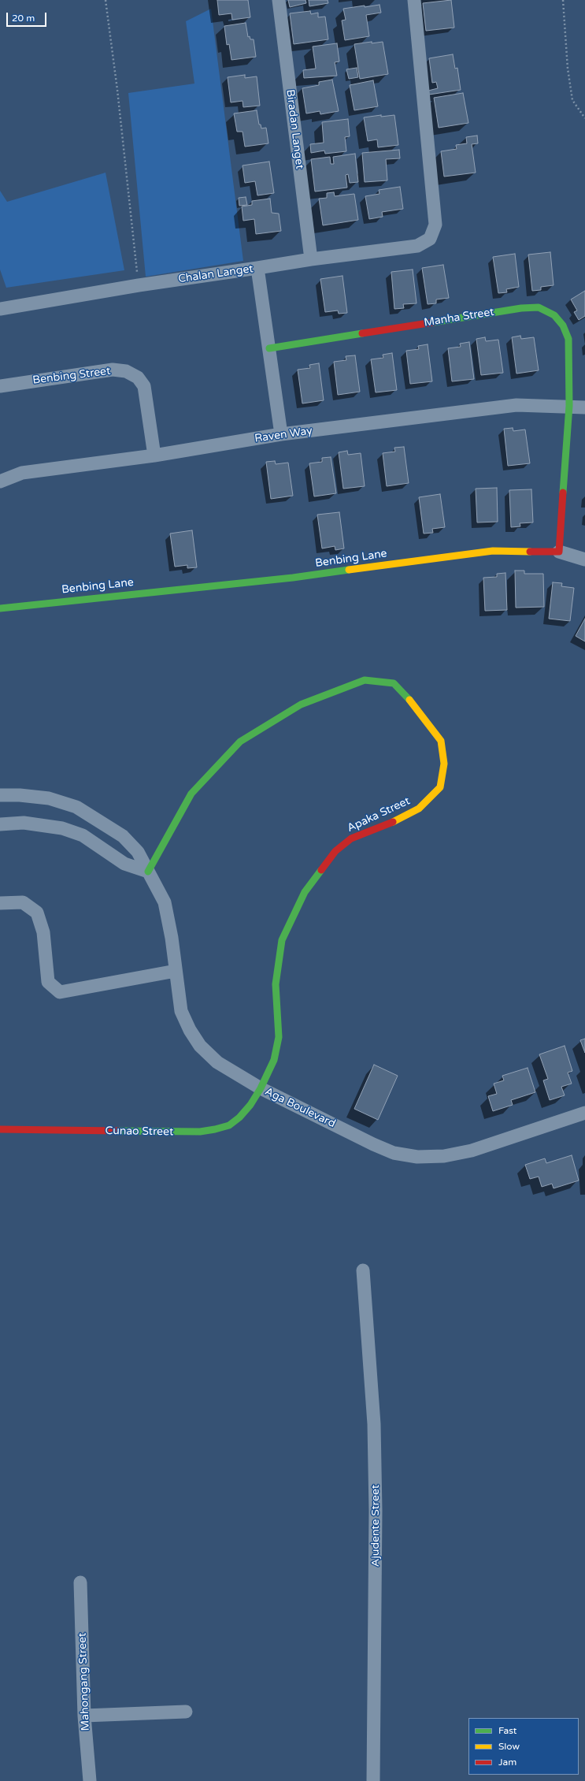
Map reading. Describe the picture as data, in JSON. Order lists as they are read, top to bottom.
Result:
{
  "streets": {
    "street": [
      "Biradan Langet",
      "Chalan Langet",
      "Manha Street",
      "Benbing Street",
      "Raven Way",
      "Benbing Lane",
      "Apaka Street",
      "Aga Boulevard",
      "Cunao Street",
      "Ajudente Street",
      "Mahongang Street"
    ]
  },
  "crossings": [
    ["Biradan Langet", "Chalan Langet"],
    ["Manha Street", "Raven Way"],
    ["Benbing Street", "Raven Way"],
    ["Apaka Street", "Aga Boulevard"],
    ["Apaka Street", "Cunao Street"],
    ["Aga Boulevard", "Cunao Street"]
  ],
  "legend": ["Fast", "Slow", "Jam"],
  "scale_bar": "20 m"
}
